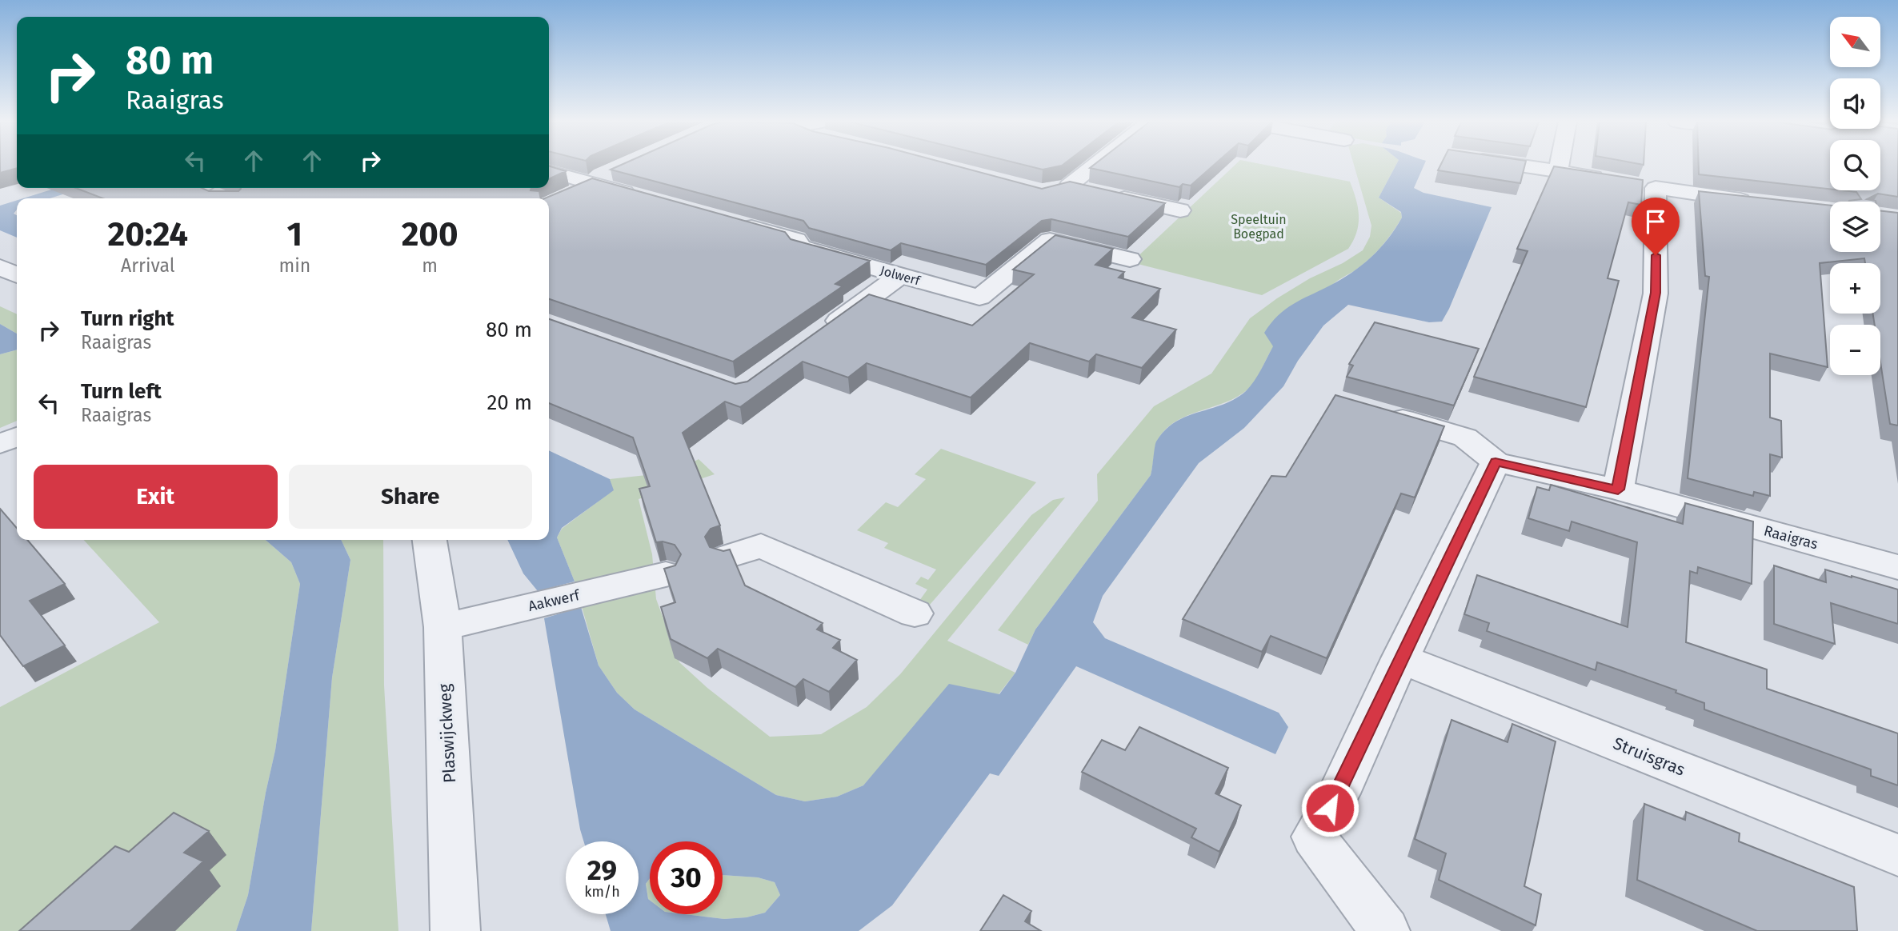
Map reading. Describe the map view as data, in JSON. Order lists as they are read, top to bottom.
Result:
{
  "streets": {
    "street": [
      "Jolwerf",
      "Raaigras",
      "Aakwerf",
      "Plaswijckweg",
      "Struisgras"
    ]
  },
  "crossings": [
    ["Aakwerf", "Plaswijckweg"]
  ],
  "parks": ["Speeltuin Boegpad"],
  "north": "top left",
  "page": {
    "map_buttons": ["+", "−"],
    "turn": ["80 m", "Raaigras"],
    "eta": [
      "20:24",
      "Arrival",
      "1",
      "min",
      "200",
      "m"
    ],
    "list": [
      {
        "name": "Turn right",
        "note": "Raaigras",
        "value": "80 m"
      },
      {
        "name": "Turn left",
        "note": "Raaigras",
        "value": "20 m"
      }
    ],
    "buttons": ["Exit", "Share"],
    "speed": "29 km/h",
    "limit": "30"
  }
}
